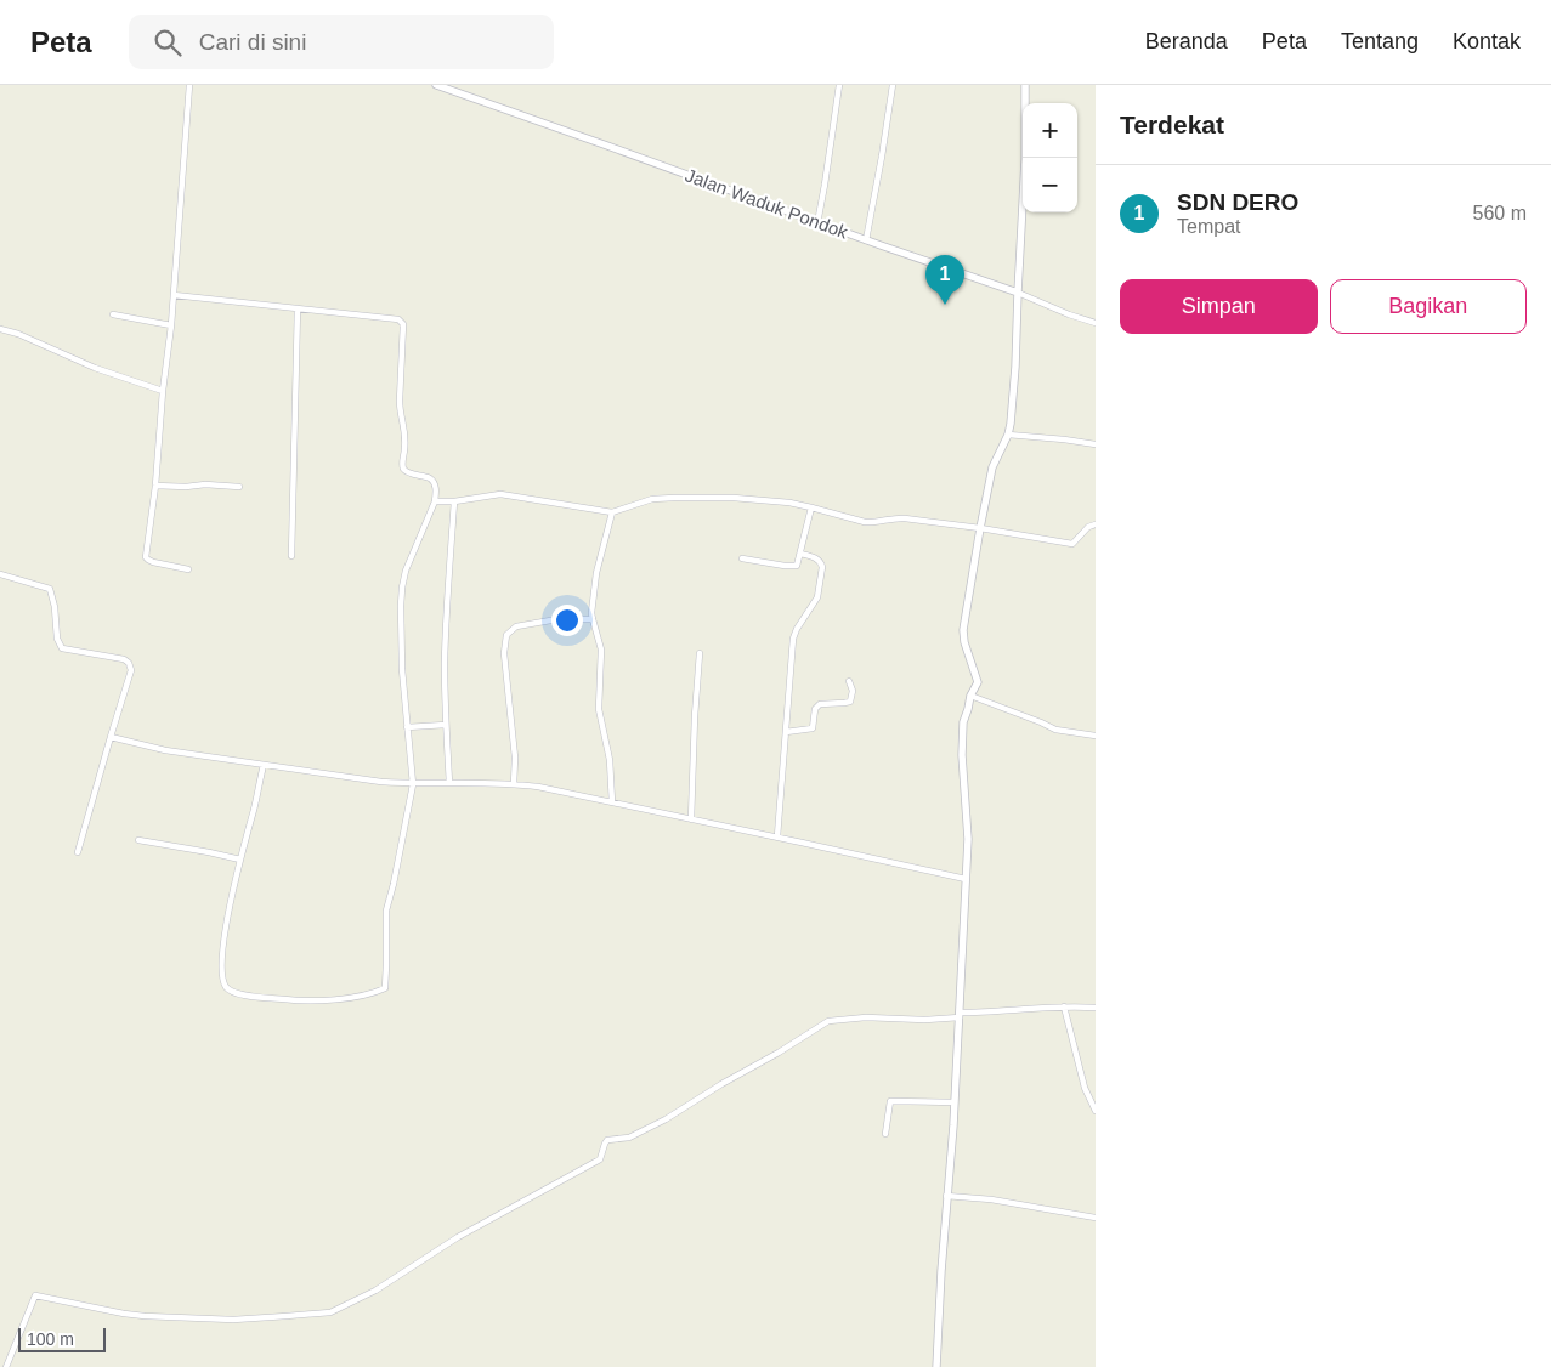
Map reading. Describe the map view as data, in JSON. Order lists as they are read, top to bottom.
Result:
{
  "streets": {
    "street": ["Jalan Waduk Pondok"]
  },
  "scale_bar": "100 m",
  "page": {
    "header": "Peta",
    "search": "Cari di sini",
    "nav": [
      "Beranda",
      "Peta",
      "Tentang",
      "Kontak"
    ],
    "heading": "Terdekat",
    "map_buttons": ["+", "−"],
    "list": [
      {
        "mark": "1",
        "name": "SDN DERO",
        "note": "Tempat",
        "value": "560 m"
      }
    ],
    "pins": "1",
    "buttons": ["Simpan", "Bagikan"],
    "scale": "100 m"
  }
}
